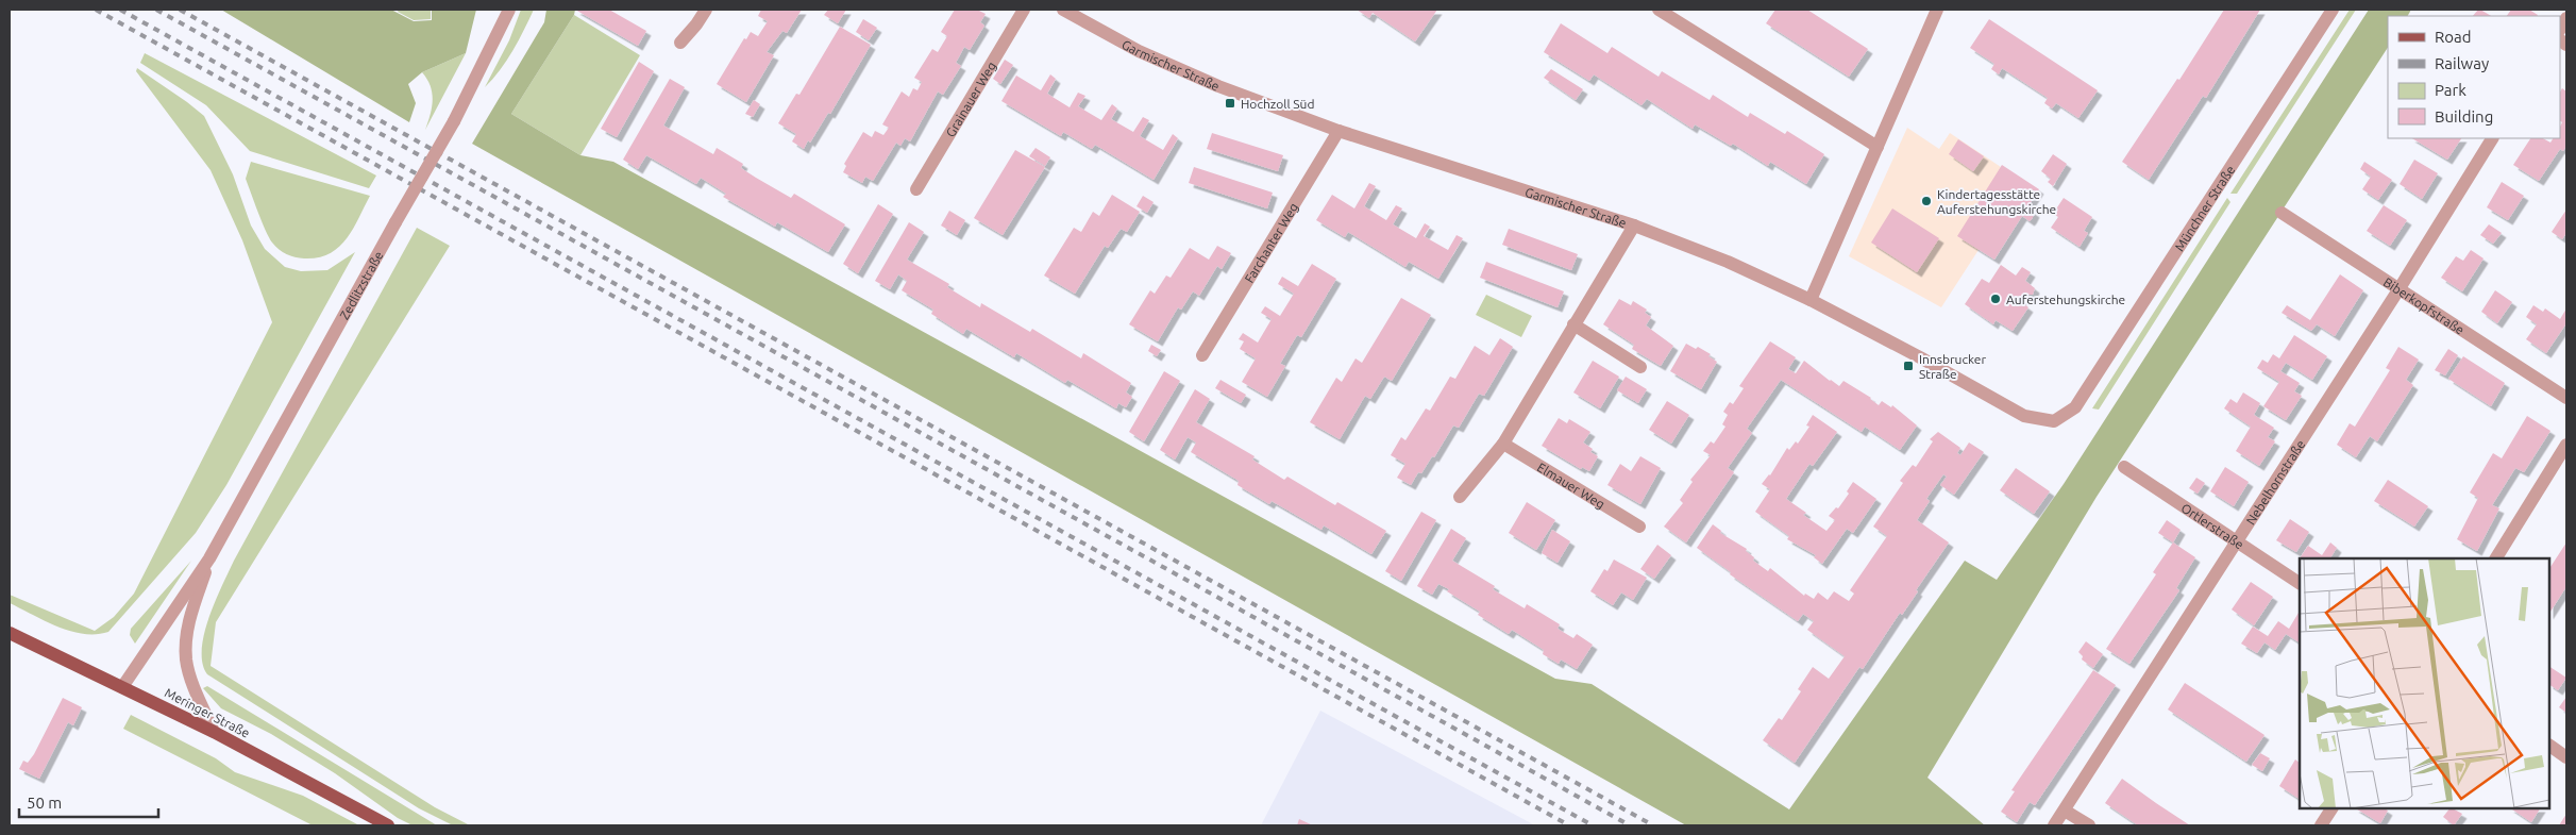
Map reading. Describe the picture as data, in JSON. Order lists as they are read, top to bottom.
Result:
{
  "streets": {
    "main road": ["Meringer Straße"],
    "street": [
      "Garmischer Straße",
      "Grainauer Weg",
      "Münchner Straße",
      "Farchanter Weg",
      "Zedlitzstraße",
      "Biberkopfstraße",
      "Nebelhornstraße",
      "Elmauer Weg",
      "Ortlerstraße"
    ]
  },
  "crossings": [
    ["Garmischer Straße", "Münchner Straße"],
    ["Garmischer Straße", "Farchanter Weg"],
    ["Zedlitzstraße", "Meringer Straße"],
    ["Biberkopfstraße", "Nebelhornstraße"],
    ["Nebelhornstraße", "Ortlerstraße"]
  ],
  "places": {
    "transit": ["Hochzoll Süd", "Innsbrucker Straße"],
    "other": ["Kindertagesstätte Auferstehungskirche", "Auferstehungskirche"]
  },
  "legend": [
    "Road",
    "Railway",
    "Park",
    "Building"
  ],
  "scale_bar": "50 m"
}
